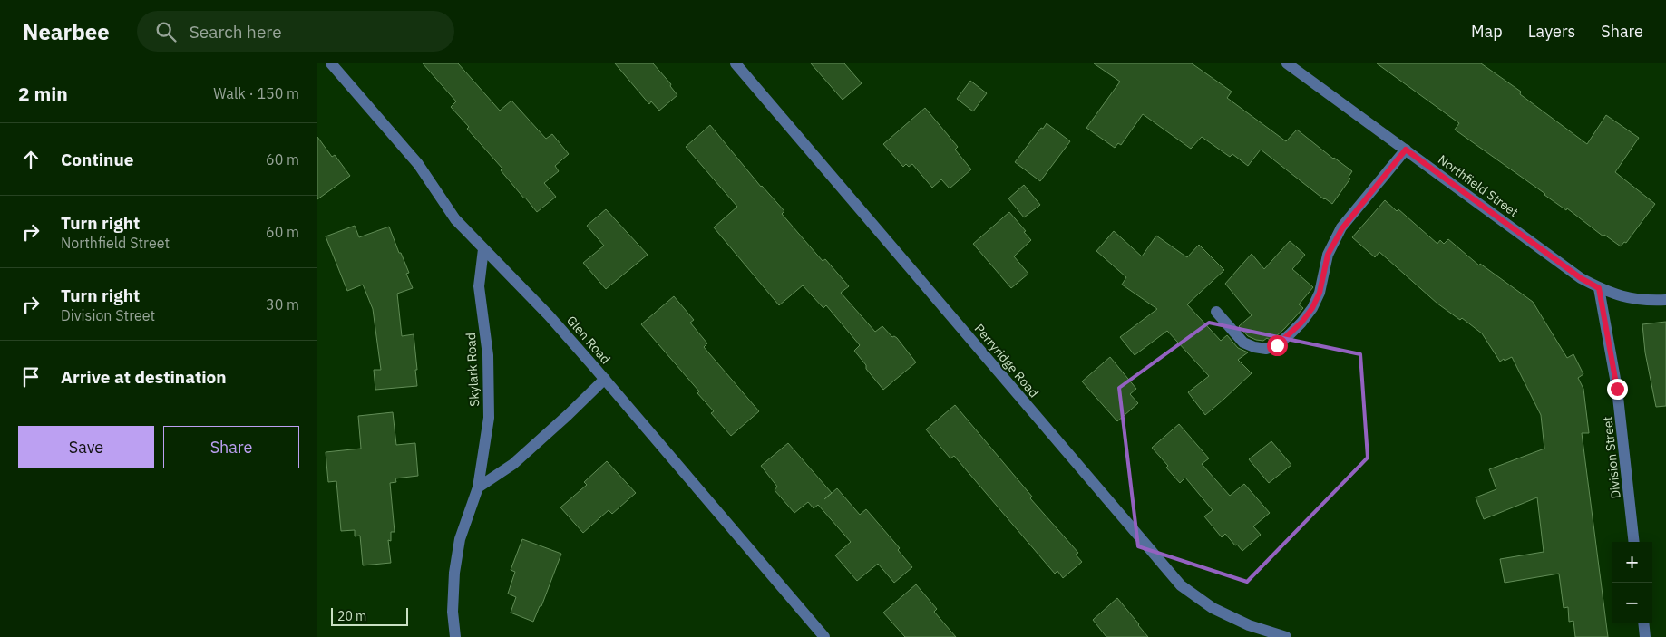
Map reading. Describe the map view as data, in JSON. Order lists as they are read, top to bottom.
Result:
{
  "streets": {
    "street": [
      "Northfield Street",
      "Glen Road",
      "Perryridge Road",
      "Skylark Road",
      "Division Street"
    ]
  },
  "crossings": [
    ["Northfield Street", "Division Street"],
    ["Glen Road", "Skylark Road"]
  ],
  "scale_bar": "20 m",
  "page": {
    "header": "Nearbee",
    "search": "Search here",
    "nav": ["Map", "Layers", "Share"],
    "heading": ["2 min", "Walk · 150 m"],
    "list": [
      ["Continue", "60 m"],
      ["Turn right", "Northfield Street", "60 m"],
      ["Turn right", "Division Street", "30 m"],
      "Arrive at destination"
    ],
    "buttons": ["Save", "Share"],
    "map_buttons": ["+", "−"],
    "scale": "20 m"
  }
}
